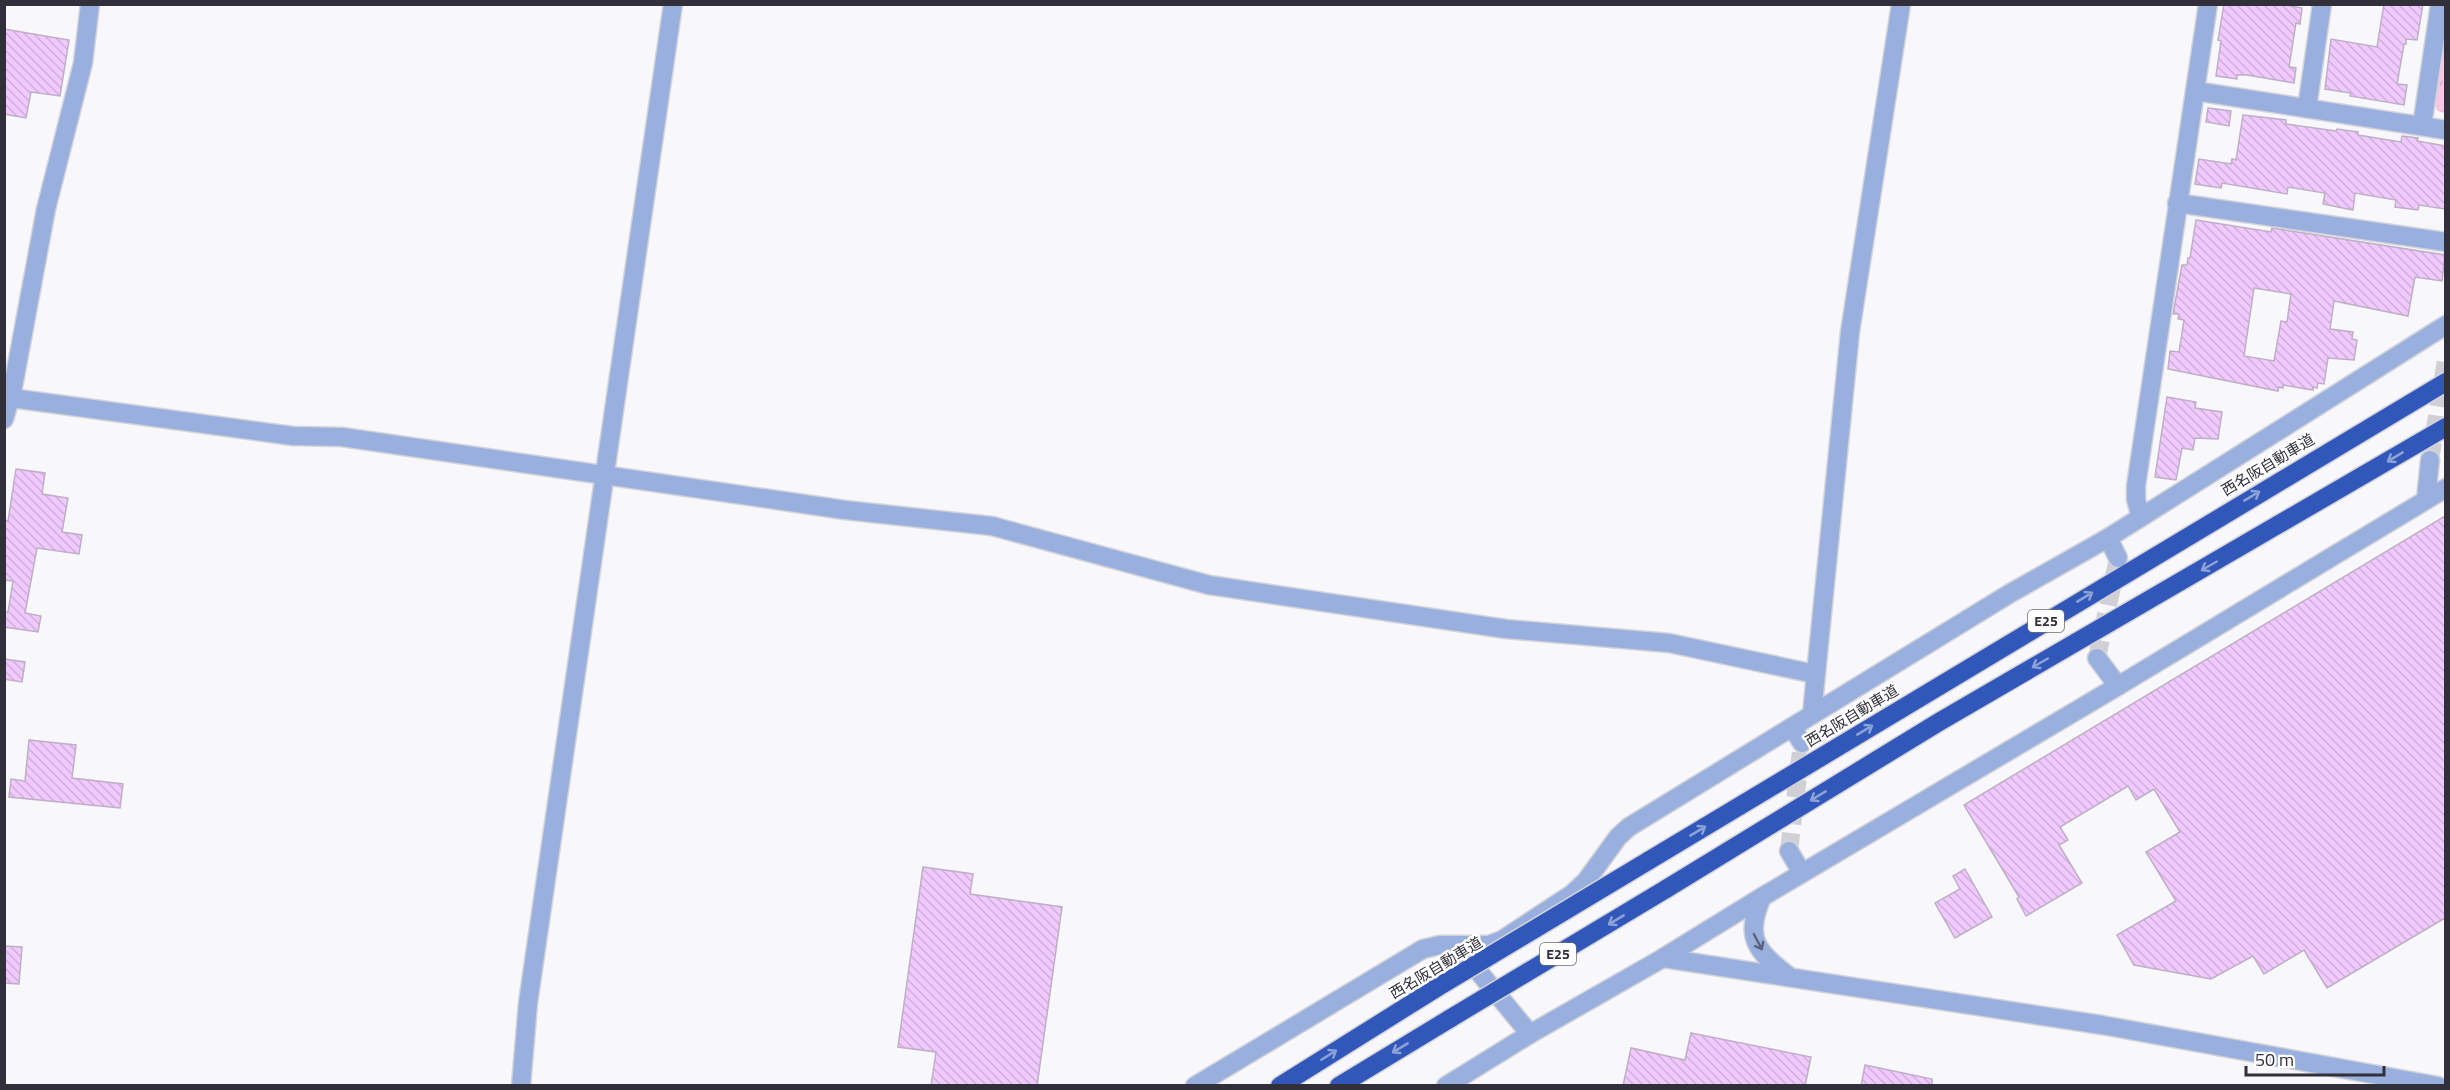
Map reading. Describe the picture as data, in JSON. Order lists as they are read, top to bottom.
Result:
{
  "streets": {
    "highway": ["西名阪自動車道", "E25"]
  },
  "scale_bar": "50 m"
}
